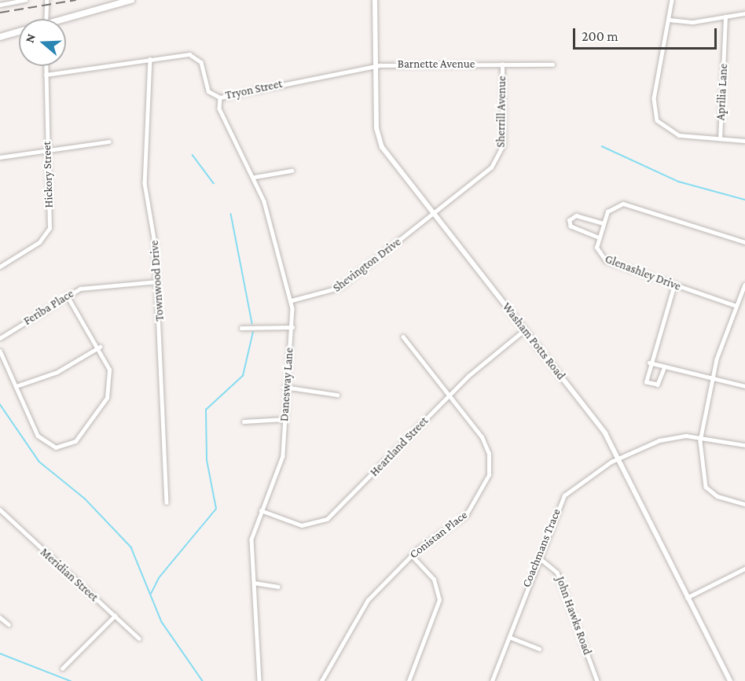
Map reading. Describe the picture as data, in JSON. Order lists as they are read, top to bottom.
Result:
{
  "streets": {
    "street": [
      "Barnette Avenue",
      "Tryon Street",
      "Aprilia Lane",
      "Sherrill Avenue",
      "Hickory Street",
      "Shevington Drive",
      "Glenashley Drive",
      "Townwood Drive",
      "Feriba Place",
      "Washam Potts Road",
      "Danesway Lane",
      "Heartland Street",
      "Conistan Place",
      "Coachmans Trace",
      "Meridian Street",
      "John Hawks Road"
    ]
  },
  "crossings": [
    ["Barnette Avenue", "Tryon Street"],
    ["Barnette Avenue", "Sherrill Avenue"],
    ["Barnette Avenue", "Washam Potts Road"],
    ["Tryon Street", "Hickory Street"],
    ["Tryon Street", "Townwood Drive"],
    ["Tryon Street", "Washam Potts Road"],
    ["Tryon Street", "Danesway Lane"],
    ["Sherrill Avenue", "Shevington Drive"],
    ["Sherrill Avenue", "Washam Potts Road"],
    ["Shevington Drive", "Washam Potts Road"],
    ["Shevington Drive", "Danesway Lane"],
    ["Townwood Drive", "Feriba Place"],
    ["Washam Potts Road", "Heartland Street"],
    ["Washam Potts Road", "Coachmans Trace"],
    ["Danesway Lane", "Heartland Street"],
    ["Heartland Street", "Conistan Place"],
    ["Coachmans Trace", "John Hawks Road"]
  ],
  "scale_bar": "200 m",
  "north": "left"
}
